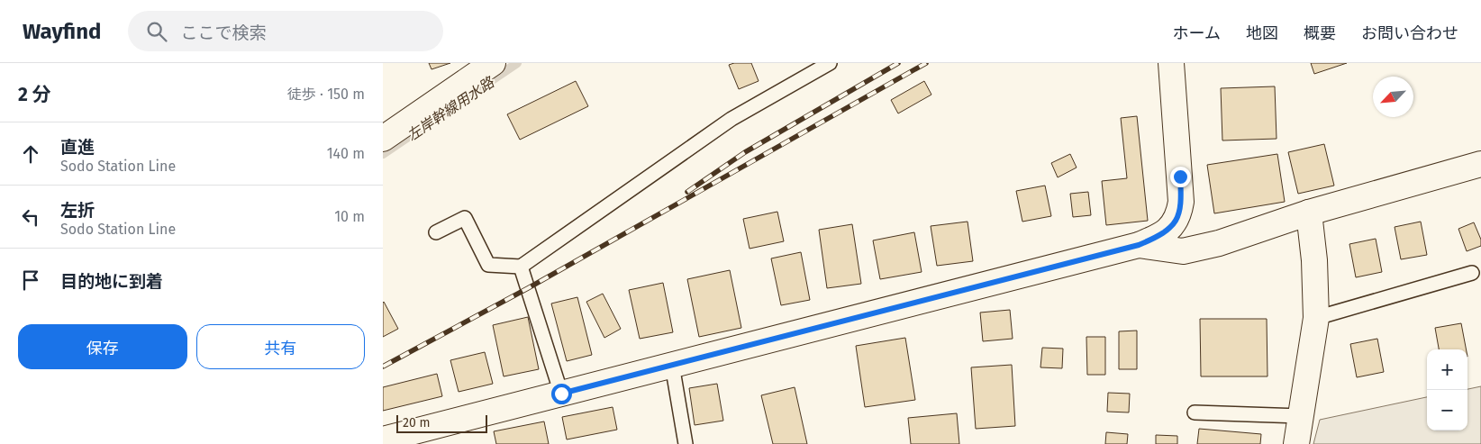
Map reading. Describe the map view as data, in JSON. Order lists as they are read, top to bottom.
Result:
{
  "water": ["左岸幹線用水路"],
  "scale_bar": "20 m",
  "north": "bottom left",
  "page": {
    "header": "Wayfind",
    "search": "ここで検索",
    "nav": [
      "ホーム",
      "地図",
      "概要",
      "お問い合わせ"
    ],
    "heading": ["2 分", "徒歩 · 150 m"],
    "list": [
      ["直進", "Sodo Station Line", "140 m"],
      ["左折", "Sodo Station Line", "10 m"],
      "目的地に到着"
    ],
    "buttons": ["保存", "共有"],
    "map_buttons": ["+", "−"],
    "scale": "20 m"
  }
}
